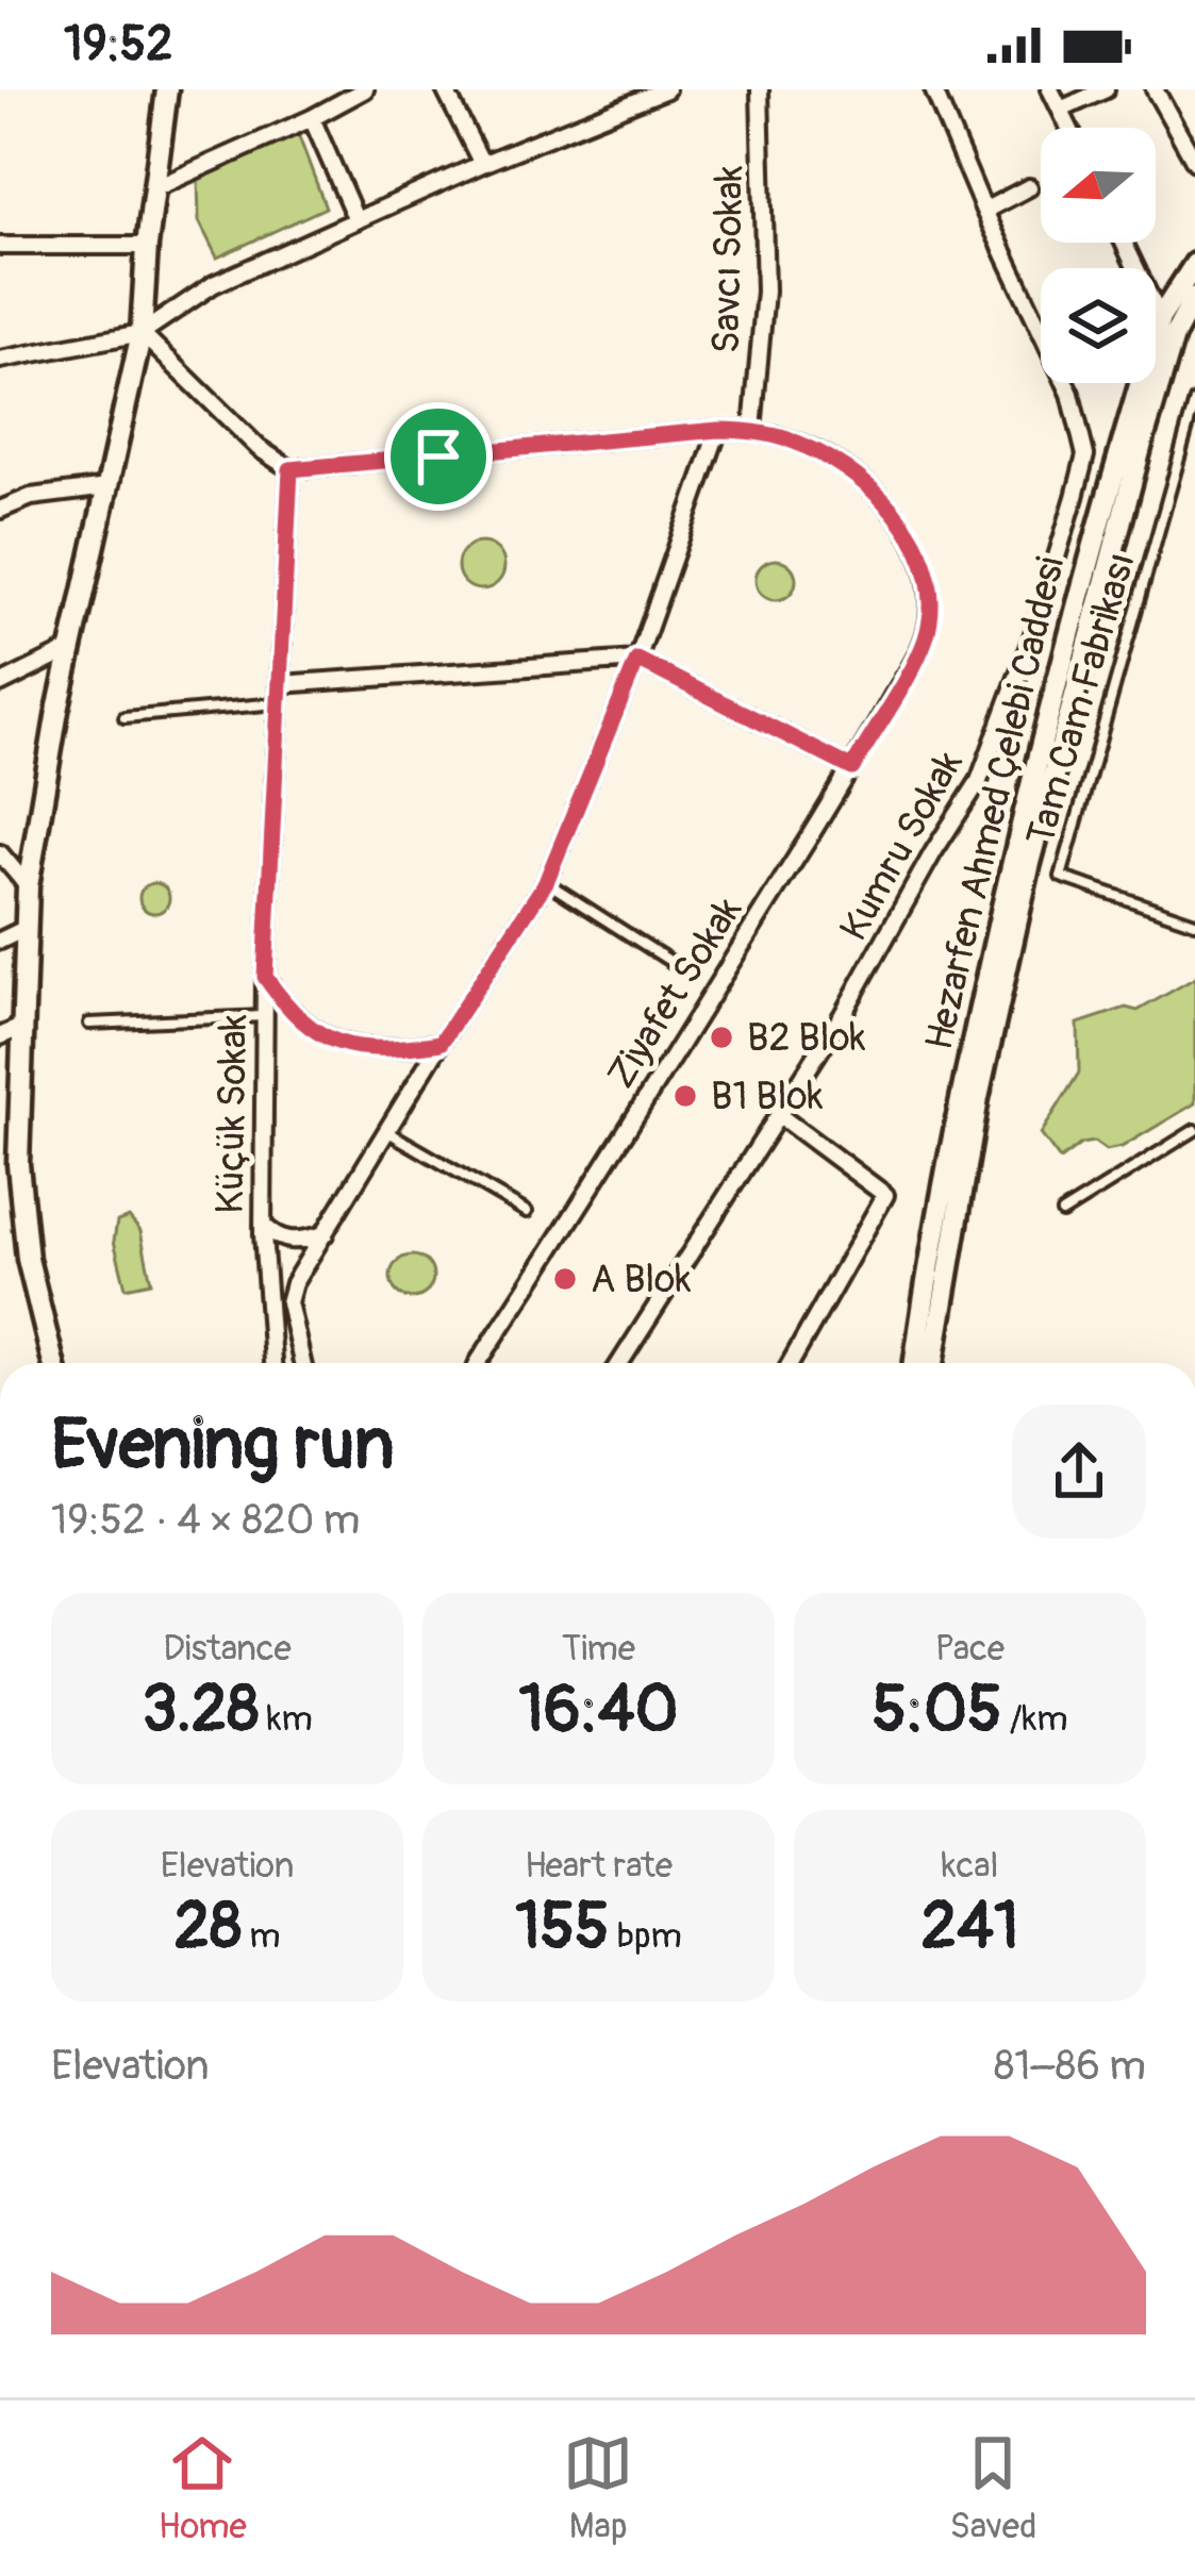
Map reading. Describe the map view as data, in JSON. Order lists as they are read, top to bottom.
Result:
{
  "streets": {
    "street": [
      "Savcı Sokak",
      "Hezarfen Ahmed Çelebi Caddesi",
      "Kumru Sokak",
      "Ziyafet Sokak",
      "Küçük Sokak"
    ],
    "lane": ["Tam Cam Fabrikası"]
  },
  "crossings": [
    ["Savcı Sokak", "Ziyafet Sokak"]
  ],
  "places": ["B2 Blok", "B1 Blok", "A Blok"],
  "north": "left",
  "page": {
    "status": "19:52",
    "heading": ["Evening run", "19:52 · 4 × 820 m"],
    "stats": [
      ["Distance", "3.28 km"],
      ["Time", "16:40"],
      ["Pace", "5:05 /km"],
      ["Elevation", "28 m"],
      ["Heart rate", "155 bpm"],
      ["kcal", "241"]
    ],
    "chart": ["Elevation", "81–86 m"],
    "tabs": ["Home", "Map", "Saved"]
  }
}
